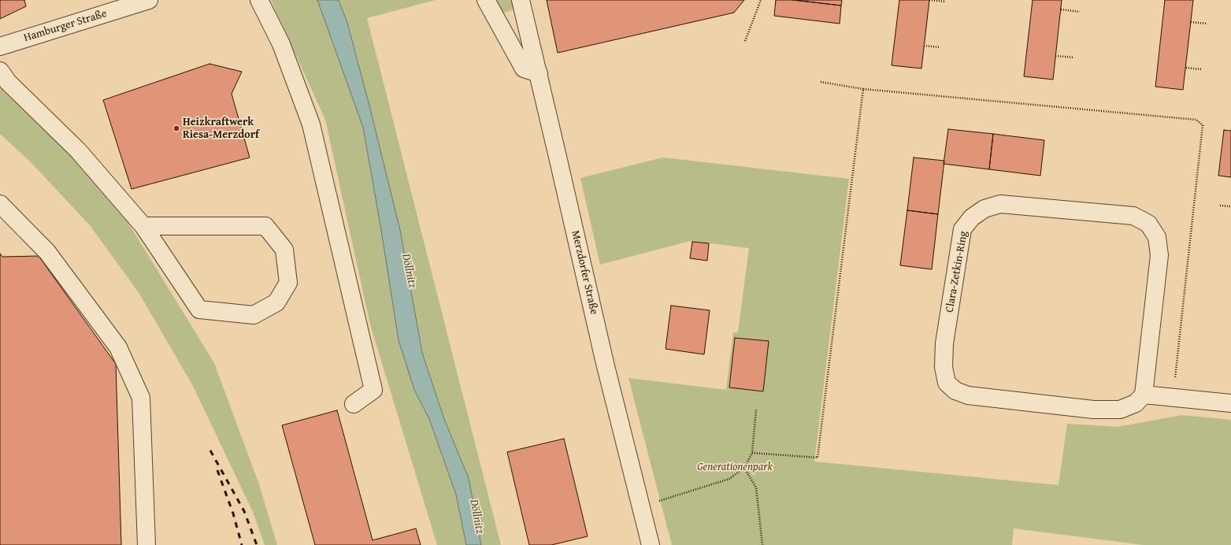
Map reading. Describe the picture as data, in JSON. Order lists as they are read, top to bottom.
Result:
{
  "streets": {
    "street": ["Hamburger Straße", "Clara-Zetkin-Ring", "Merzdorfer Straße"]
  },
  "water": ["Döllnitz"],
  "parks": ["Generationenpark"],
  "places": ["Heizkraftwerk Riesa-Merzdorf"]
}
